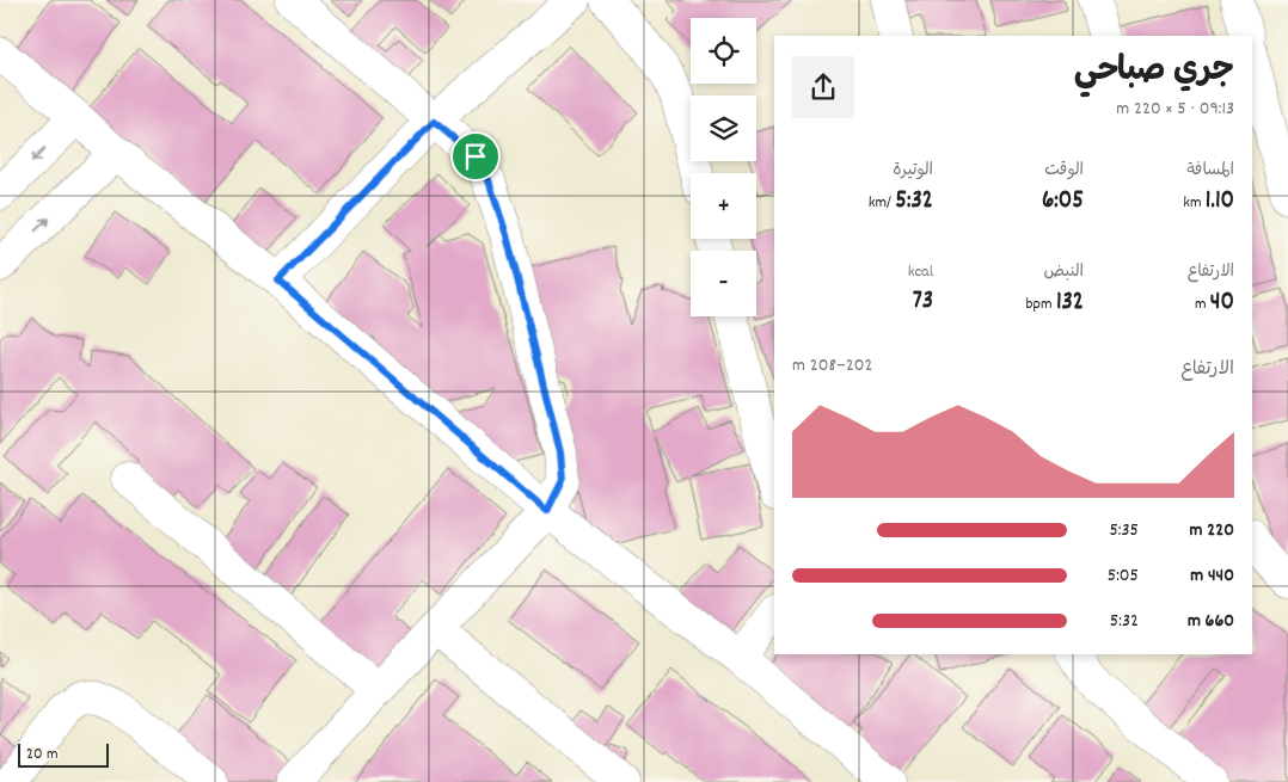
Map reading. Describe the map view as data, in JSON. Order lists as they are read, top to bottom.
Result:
{
  "scale_bar": "20 m",
  "page": {
    "map_buttons": ["+", "−"],
    "heading": ["جري صباحي", "09:13 · 5 × 220 m"],
    "stats": [
      ["المسافة", "1.10 km"],
      ["الوقت", "6:05"],
      ["الوتيرة", "5:32 /km"],
      ["الارتفاع", "40 m"],
      ["النبض", "132 bpm"],
      ["kcal", "73"]
    ],
    "chart": ["الارتفاع", "202–208 m"],
    "list": [
      {
        "name": "220 m",
        "note": "5:35"
      },
      {
        "name": "440 m",
        "note": "5:05"
      },
      {
        "name": "660 m",
        "note": "5:32"
      }
    ],
    "scale": "20 m"
  }
}
